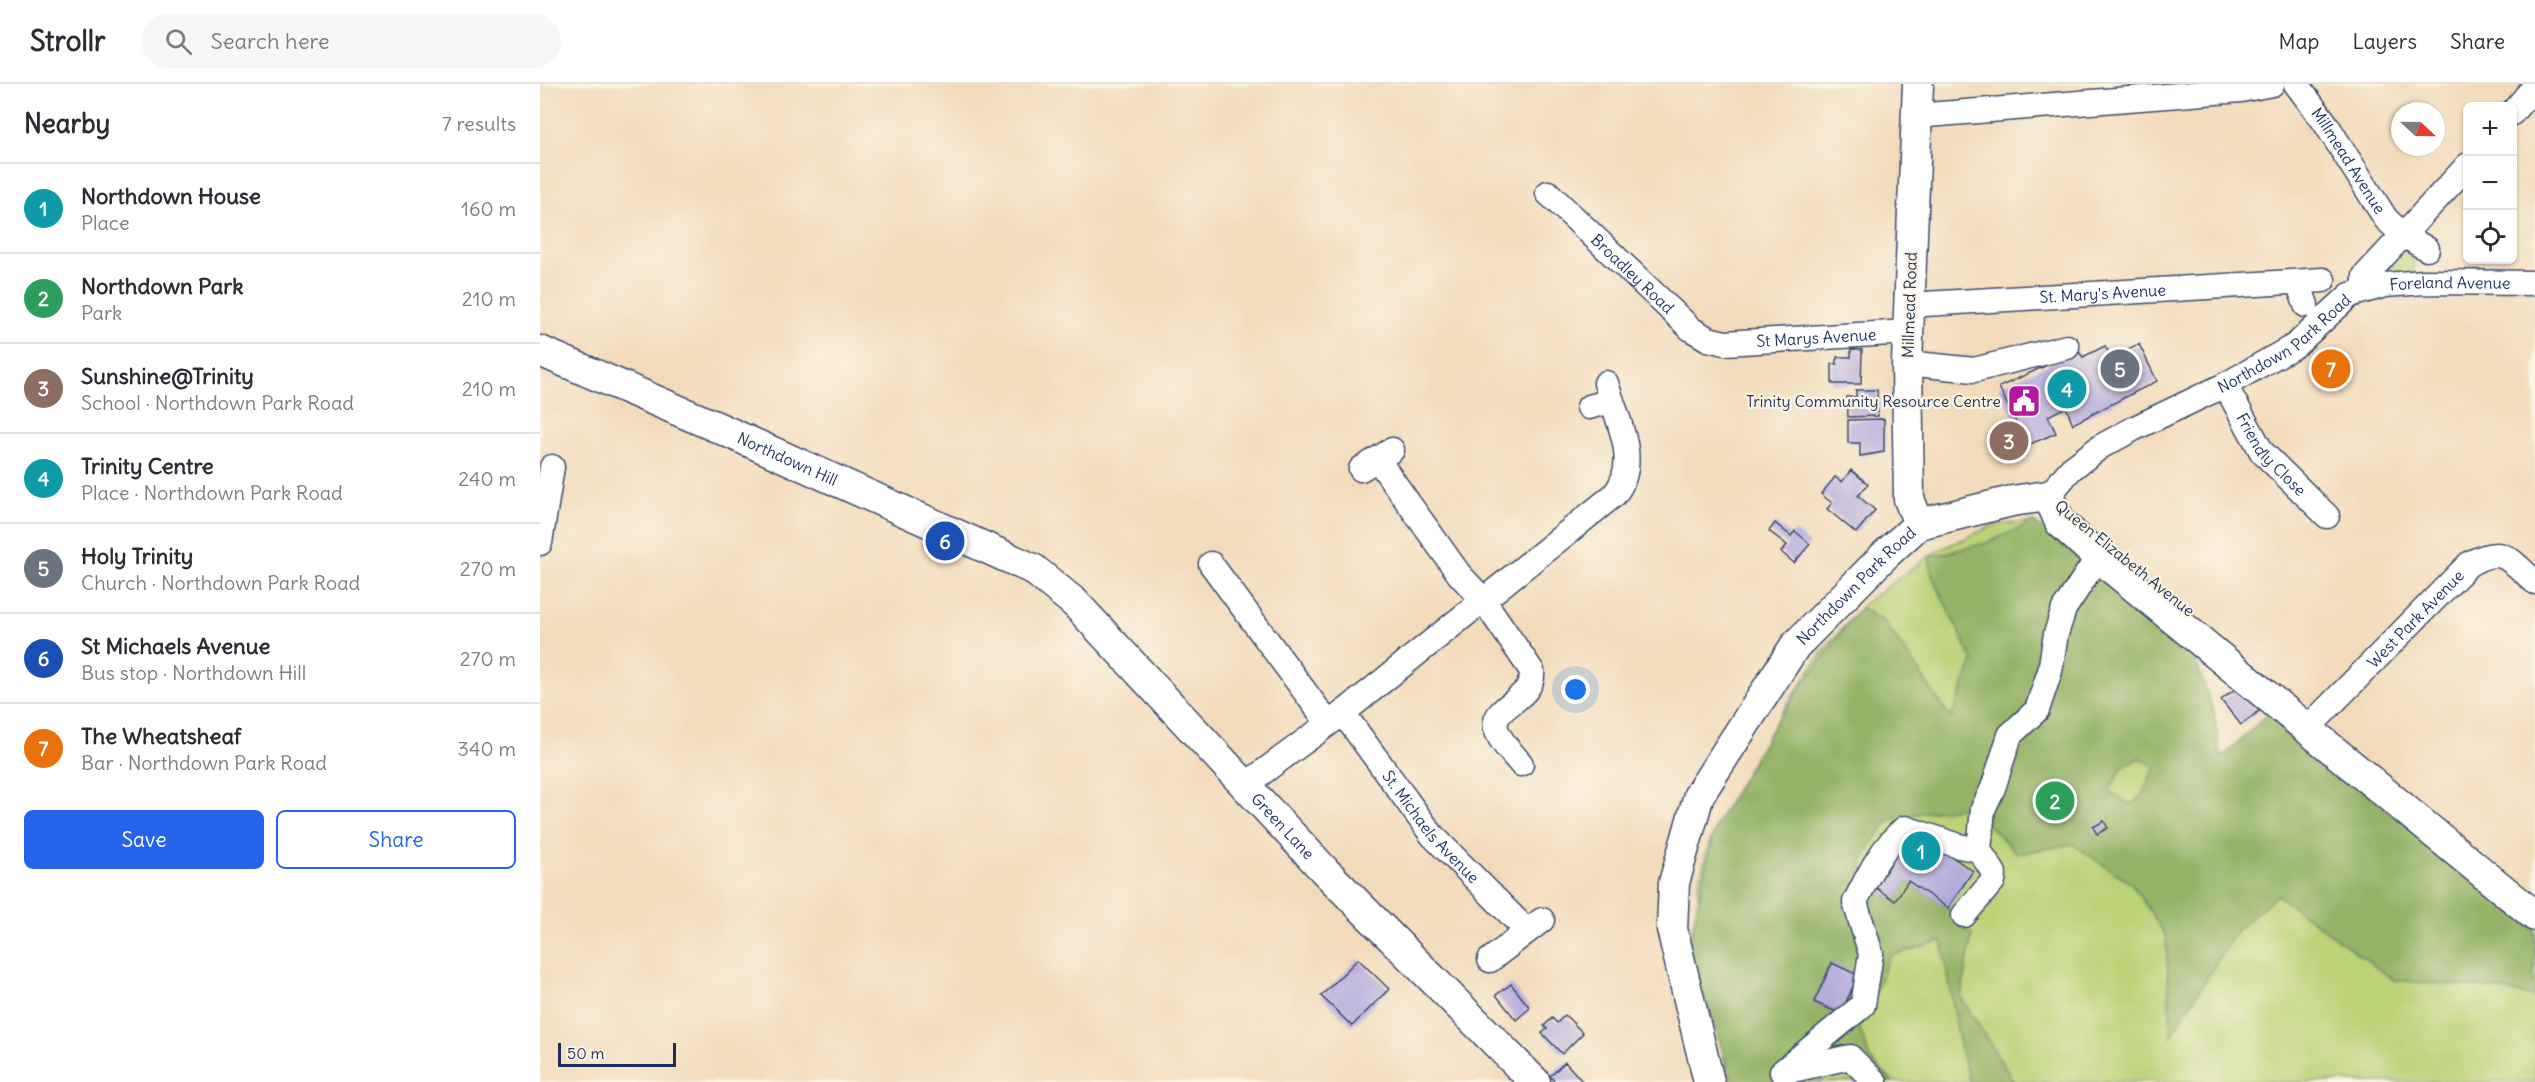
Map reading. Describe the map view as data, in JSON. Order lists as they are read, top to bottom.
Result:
{
  "streets": {
    "main road": [
      "Millmead Road",
      "Northdown Park Road",
      "Northdown Hill",
      "Queen Elizabeth Avenue",
      "Green Lane"
    ],
    "street": [
      "Millmead Avenue",
      "Broadley Road",
      "Foreland Avenue",
      "St. Mary's Avenue",
      "St Marys Avenue",
      "Friendly Close",
      "West Park Avenue",
      "St. Michaels Avenue"
    ]
  },
  "crossings": [
    ["Millmead Avenue", "Northdown Park Road"],
    ["Broadley Road", "St Marys Avenue"],
    ["Foreland Avenue", "Northdown Park Road"],
    ["St. Mary's Avenue", "Millmead Road"],
    ["St. Mary's Avenue", "St Marys Avenue"],
    ["Millmead Road", "St Marys Avenue"],
    ["Millmead Road", "Northdown Park Road"],
    ["Northdown Park Road", "Friendly Close"],
    ["Northdown Park Road", "Queen Elizabeth Avenue"],
    ["Northdown Hill", "Green Lane"],
    ["Queen Elizabeth Avenue", "West Park Avenue"]
  ],
  "places": {
    "public building": ["Trinity Community Resource Centre"]
  },
  "scale_bar": "50 m",
  "north": "right",
  "page": {
    "header": "Strollr",
    "search": "Search here",
    "nav": ["Map", "Layers", "Share"],
    "heading": ["Nearby", "7 results"],
    "map_buttons": ["+", "−"],
    "list": [
      {
        "mark": "1",
        "name": "Northdown House",
        "note": "Place",
        "value": "160 m"
      },
      {
        "mark": "2",
        "name": "Northdown Park",
        "note": "Park",
        "value": "210 m"
      },
      {
        "mark": "3",
        "name": "Sunshine@Trinity",
        "note": "School · Northdown Park Road",
        "value": "210 m"
      },
      {
        "mark": "4",
        "name": "Trinity Centre",
        "note": "Place · Northdown Park Road",
        "value": "240 m"
      },
      {
        "mark": "5",
        "name": "Holy Trinity",
        "note": "Church · Northdown Park Road",
        "value": "270 m"
      },
      {
        "mark": "6",
        "name": "St Michaels Avenue",
        "note": "Bus stop · Northdown Hill",
        "value": "270 m"
      },
      {
        "mark": "7",
        "name": "The Wheatsheaf",
        "note": "Bar · Northdown Park Road",
        "value": "340 m"
      }
    ],
    "pins": [
      "5",
      "7",
      "4",
      "3",
      "6",
      "2",
      "1"
    ],
    "buttons": ["Save", "Share"],
    "scale": "50 m"
  }
}
